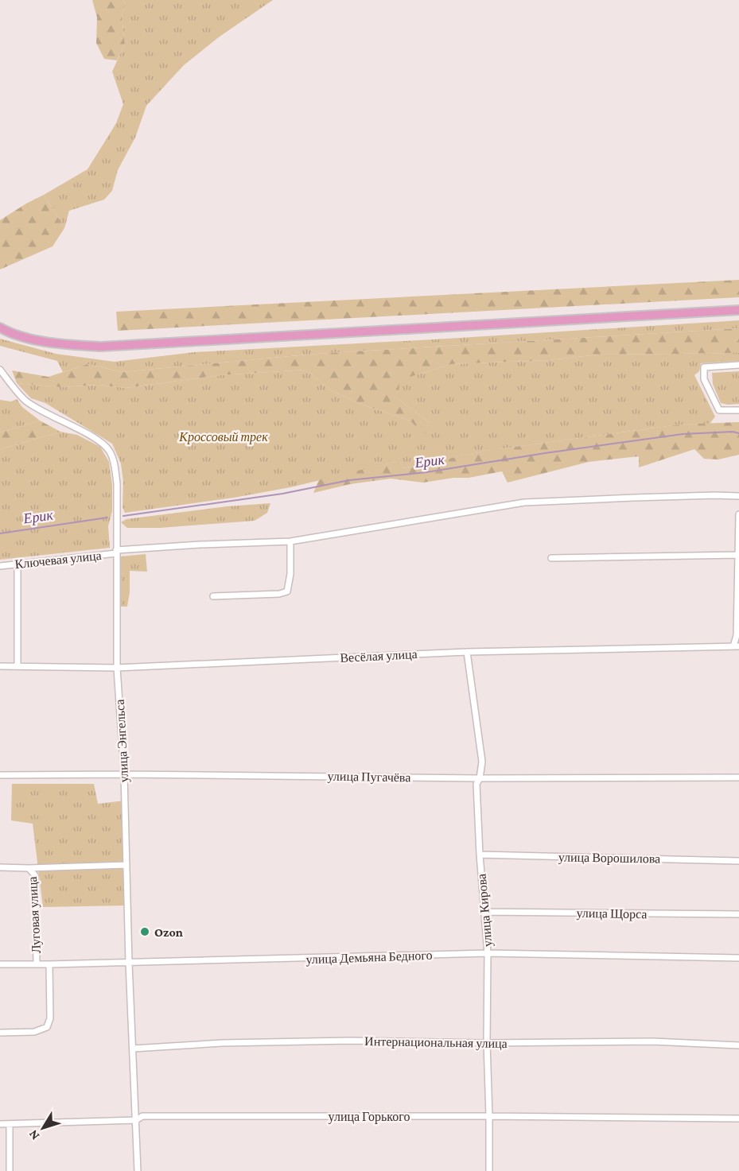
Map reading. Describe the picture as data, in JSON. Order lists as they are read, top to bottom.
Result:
{
  "streets": {
    "street": [
      "Ключевая улица",
      "Весёлая улица",
      "улица Энгельса",
      "улица Пугачёва",
      "улица Ворошилова",
      "улица Кирова",
      "улица Щорса",
      "Луговая улица",
      "улица Демьяна Бедного",
      "Интернациональная улица",
      "улица Горького"
    ]
  },
  "crossings": [
    ["Ключевая улица", "улица Энгельса"],
    ["Весёлая улица", "улица Энгельса"],
    ["Весёлая улица", "улица Кирова"],
    ["улица Энгельса", "улица Пугачёва"],
    ["улица Энгельса", "улица Демьяна Бедного"],
    ["улица Энгельса", "Интернациональная улица"],
    ["улица Энгельса", "улица Горького"],
    ["улица Пугачёва", "улица Кирова"],
    ["улица Ворошилова", "улица Кирова"],
    ["улица Кирова", "улица Щорса"],
    ["улица Кирова", "улица Демьяна Бедного"],
    ["улица Кирова", "Интернациональная улица"],
    ["улица Кирова", "улица Горького"],
    ["Луговая улица", "улица Демьяна Бедного"]
  ],
  "water": ["Ерик"],
  "parks": ["Кроссовый трек"],
  "places": ["Ozon"],
  "north": "bottom left"
}
